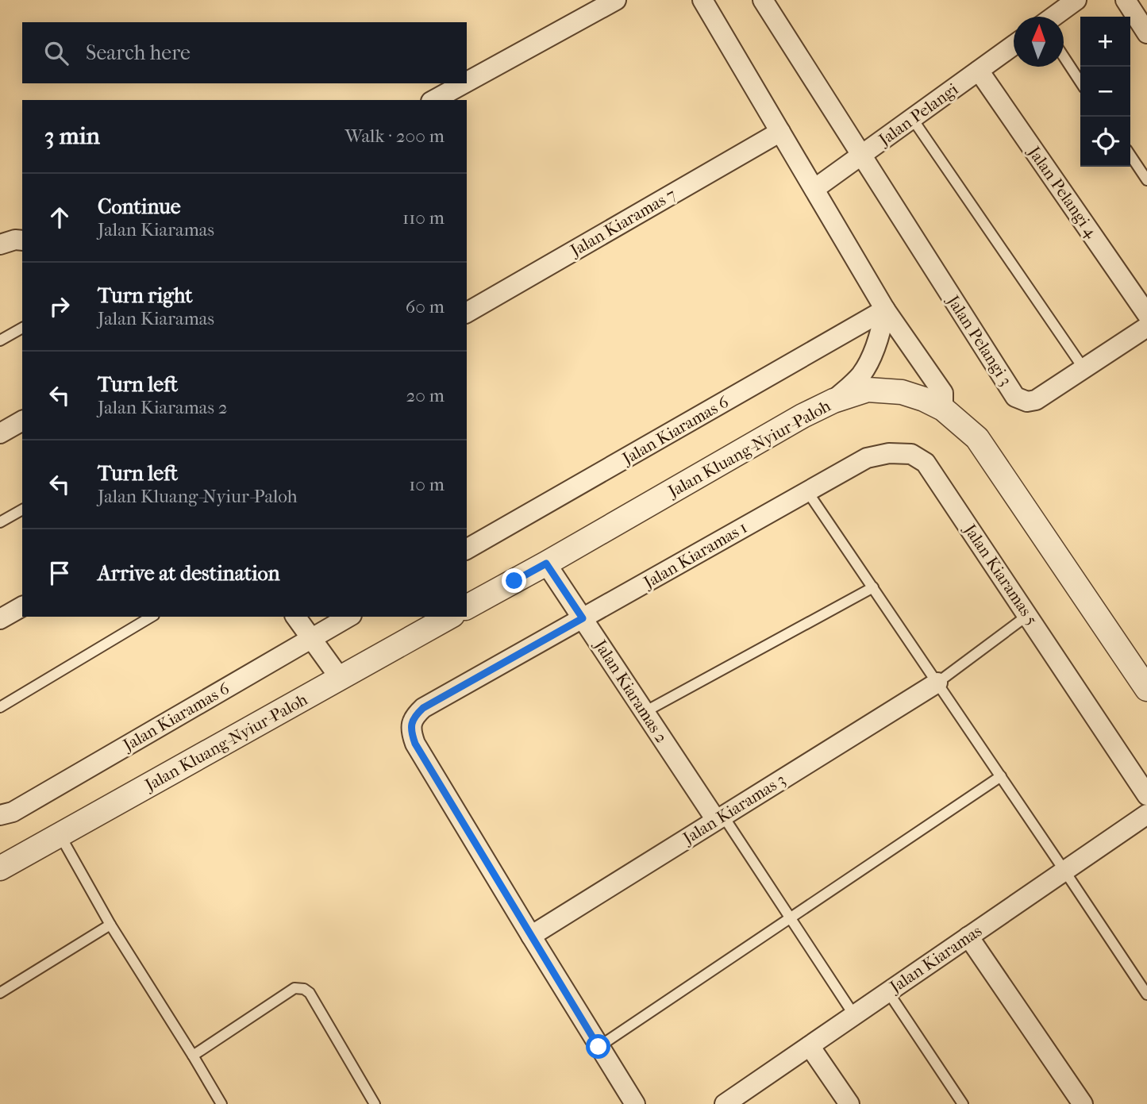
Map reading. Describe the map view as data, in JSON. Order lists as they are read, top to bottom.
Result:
{
  "streets": {
    "street": [
      "Jalan Pelangi",
      "Jalan Pelangi 4",
      "Jalan Kiaramas 7",
      "Jalan Pelangi 3",
      "Jalan Kiaramas 6",
      "Jalan Kluang-Nyiur-Paloh",
      "Jalan Kiaramas 1",
      "Jalan Kiaramas 5",
      "Jalan Kiaramas 2",
      "Jalan Kiaramas 3",
      "Jalan Kiaramas"
    ]
  },
  "crossings": [
    ["Jalan Pelangi", "Jalan Pelangi 4"],
    ["Jalan Pelangi", "Jalan Pelangi 3"],
    ["Jalan Kluang-Nyiur-Paloh", "Jalan Kiaramas 2"],
    ["Jalan Kiaramas 1", "Jalan Kiaramas 5"],
    ["Jalan Kiaramas 1", "Jalan Kiaramas 2"],
    ["Jalan Kiaramas 2", "Jalan Kiaramas 3"]
  ],
  "north": "top",
  "page": {
    "map_buttons": ["+", "−"],
    "search": "Search here",
    "heading": ["3 min", "Walk · 200 m"],
    "list": [
      ["Continue", "Jalan Kiaramas", "110 m"],
      ["Turn right", "Jalan Kiaramas", "60 m"],
      ["Turn left", "Jalan Kiaramas 2", "20 m"],
      ["Turn left", "Jalan Kluang-Nyiur-Paloh", "10 m"],
      "Arrive at destination"
    ]
  }
}
